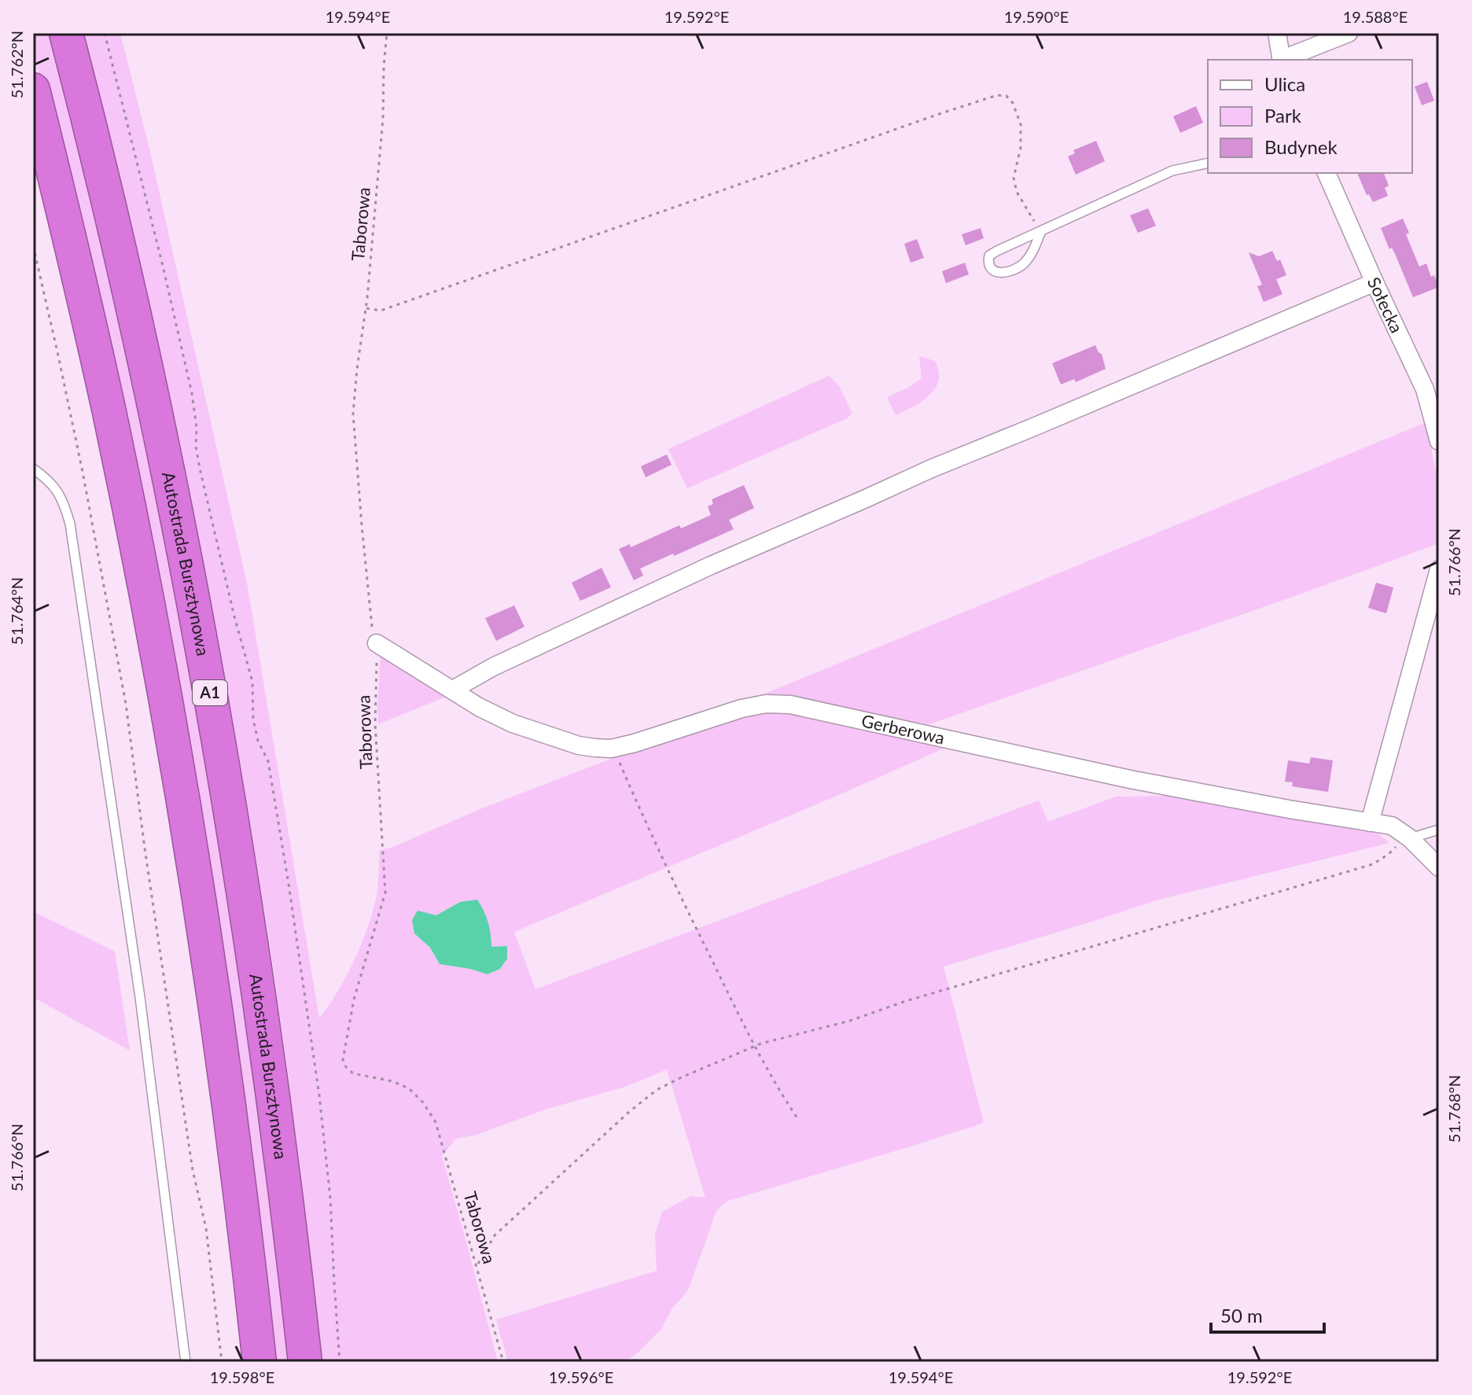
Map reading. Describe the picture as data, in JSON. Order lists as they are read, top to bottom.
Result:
{
  "streets": {
    "highway": ["Autostrada Bursztynowa", "A1"],
    "street": ["Sołecka", "Gerberowa"],
    "path": ["Taborowa"]
  },
  "crossings": [
    ["Taborowa", "Gerberowa"]
  ],
  "legend": ["Ulica", "Park", "Budynek"],
  "scale_bar": "50 m",
  "coordinates": [
    "19.594°E",
    "19.592°E",
    "19.590°E",
    "19.588°E",
    "51.762°N",
    "51.766°N",
    "51.764°N",
    "51.768°N",
    "19.598°E",
    "19.596°E"
  ]
}
